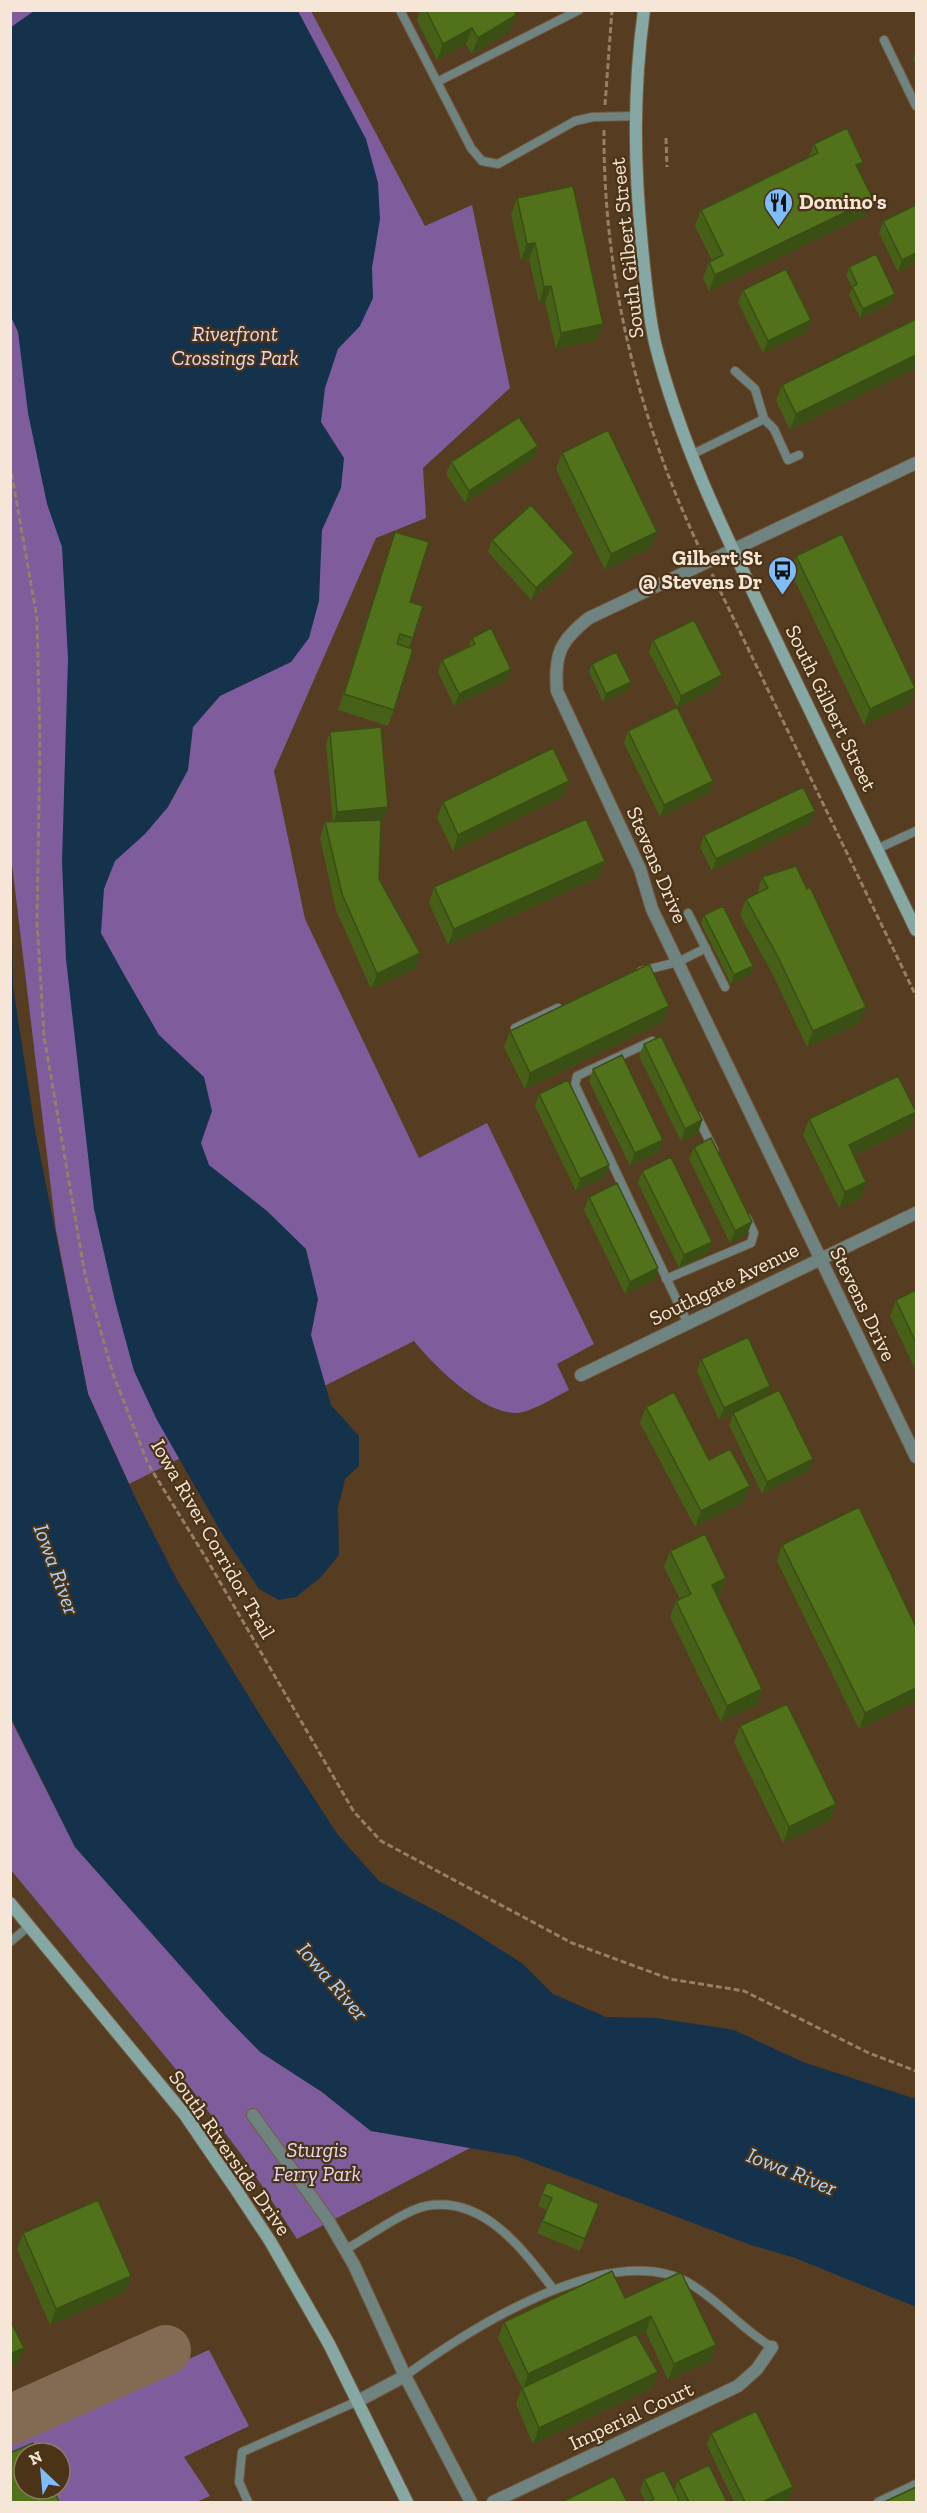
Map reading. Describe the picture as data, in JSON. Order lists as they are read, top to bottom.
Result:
{
  "streets": {
    "main road": ["South Gilbert Street", "South Riverside Drive"],
    "street": ["Stevens Drive", "Southgate Avenue", "Imperial Court"],
    "path": ["Iowa River Corridor Trail"]
  },
  "crossings": [
    ["South Gilbert Street", "Stevens Drive"],
    ["Stevens Drive", "Southgate Avenue"]
  ],
  "water": ["Iowa River"],
  "parks": ["Riverfront Crossings Park", "Sturgis Ferry Park"],
  "places": {
    "restaurant": ["Domino's"],
    "bus stop": ["Gilbert St @ Stevens Dr"]
  },
  "north": "top left"
}
